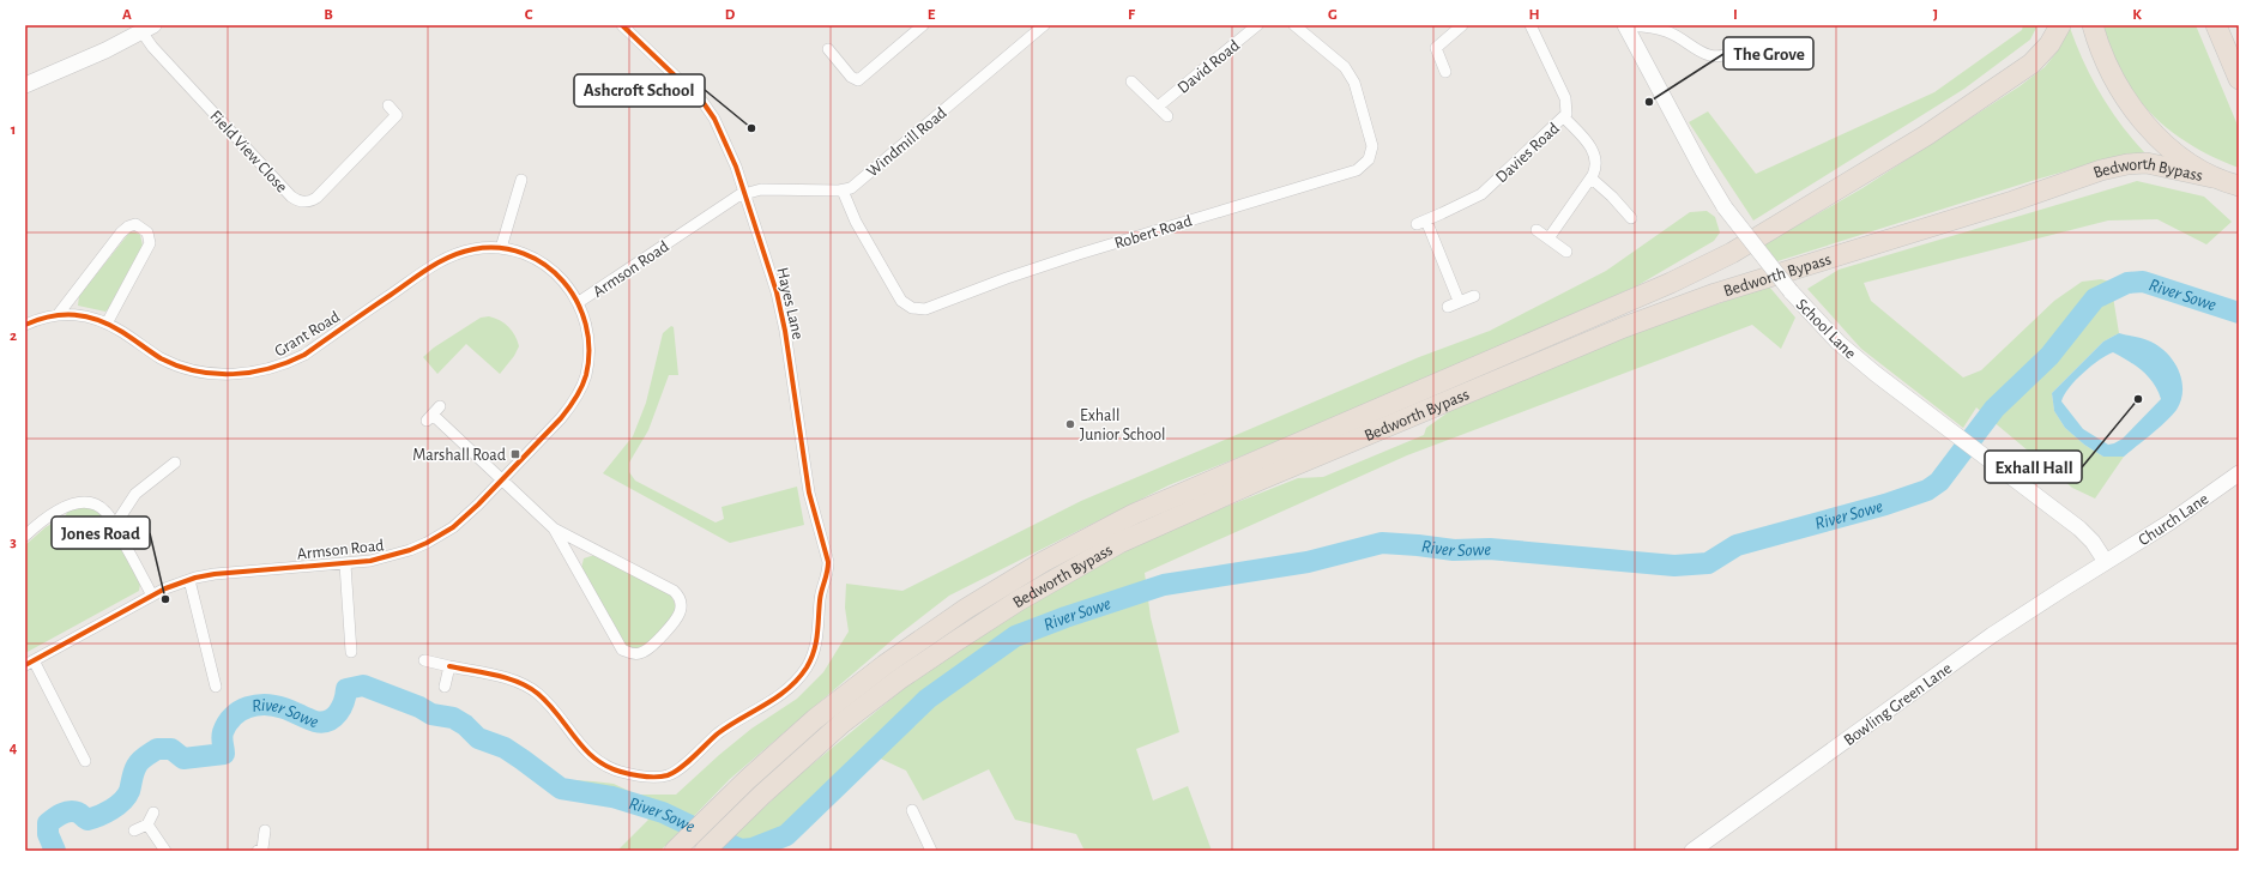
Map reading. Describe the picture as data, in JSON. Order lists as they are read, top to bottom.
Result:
{
  "streets": {
    "highway": ["Bedworth Bypass"],
    "street": [
      "David Road",
      "Windmill Road",
      "Field View Close",
      "Davies Road",
      "Robert Road",
      "Armson Road",
      "Hayes Lane",
      "School Lane",
      "Grant Road",
      "Church Lane",
      "Bowling Green Lane"
    ]
  },
  "crossings": [
    ["Windmill Road", "Robert Road"],
    ["Armson Road", "Hayes Lane"],
    ["Armson Road", "Grant Road"],
    ["School Lane", "Church Lane"],
    ["School Lane", "Bowling Green Lane"],
    ["Church Lane", "Bowling Green Lane"]
  ],
  "water": ["River Sowe"],
  "places": {
    "other": [
      "The Grove",
      "Ashcroft School",
      "Exhall Hall",
      "Exhall Junior School",
      "Jones Road"
    ],
    "transit": ["Marshall Road"]
  },
  "grid": {
    "columns": [
      "A",
      "B",
      "C",
      "D",
      "E",
      "F",
      "G",
      "H",
      "I",
      "J",
      "K"
    ],
    "rows": [
      "1",
      "2",
      "3",
      "4"
    ]
  }
}
